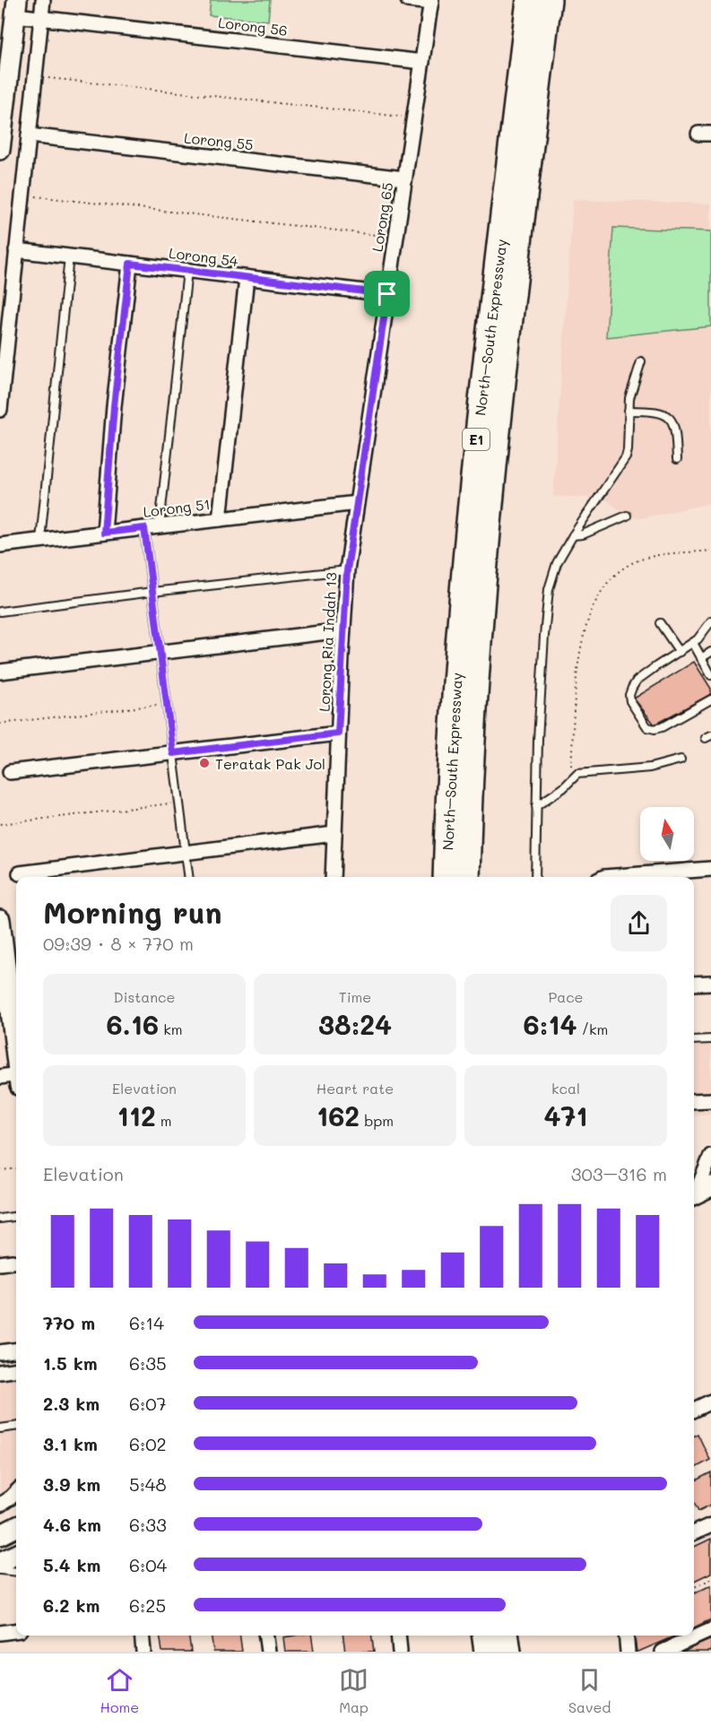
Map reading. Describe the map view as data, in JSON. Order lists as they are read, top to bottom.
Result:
{
  "streets": {
    "highway": ["North–South Expressway", "E1"],
    "street": [
      "Lorong 56",
      "Lorong 55",
      "Lorong 65",
      "Lorong 54",
      "Lorong 51",
      "Lorong Ria Indah 13"
    ]
  },
  "crossings": [
    ["Lorong 56", "Lorong 65"],
    ["Lorong 55", "Lorong 65"],
    ["Lorong 65", "Lorong 54"],
    ["Lorong 65", "Lorong 51"],
    ["Lorong 65", "Lorong Ria Indah 13"],
    ["Lorong 51", "Lorong Ria Indah 13"]
  ],
  "places": ["Teratak Pak Jol"],
  "north": "top",
  "page": {
    "heading": ["Morning run", "09:39 · 8 × 770 m"],
    "stats": [
      ["Distance", "6.16 km"],
      ["Time", "38:24"],
      ["Pace", "6:14 /km"],
      ["Elevation", "112 m"],
      ["Heart rate", "162 bpm"],
      ["kcal", "471"]
    ],
    "chart": ["Elevation", "303–316 m"],
    "list": [
      {
        "name": "770 m",
        "note": "6:14"
      },
      {
        "name": "1.5 km",
        "note": "6:35"
      },
      {
        "name": "2.3 km",
        "note": "6:07"
      },
      {
        "name": "3.1 km",
        "note": "6:02"
      },
      {
        "name": "3.9 km",
        "note": "5:48"
      },
      {
        "name": "4.6 km",
        "note": "6:33"
      },
      {
        "name": "5.4 km",
        "note": "6:04"
      },
      {
        "name": "6.2 km",
        "note": "6:25"
      }
    ],
    "tabs": ["Home", "Map", "Saved"]
  }
}
